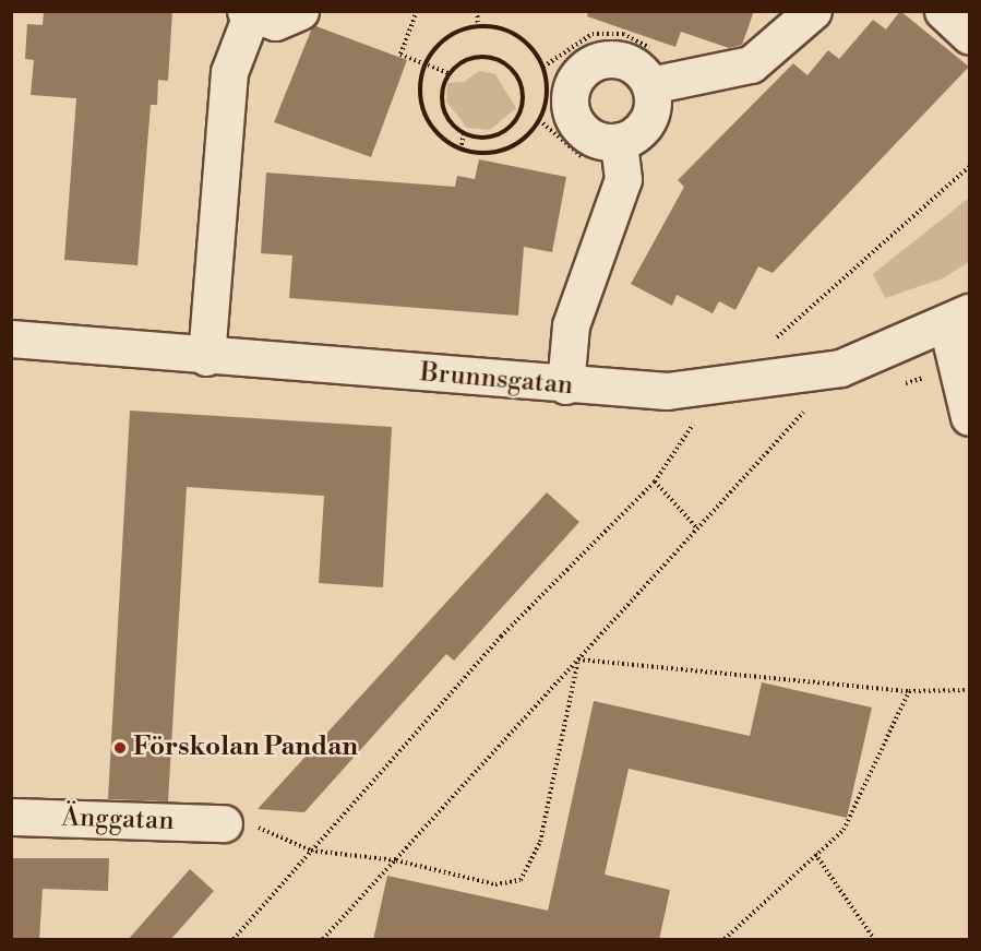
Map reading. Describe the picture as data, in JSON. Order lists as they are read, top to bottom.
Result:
{
  "streets": {
    "street": ["Brunnsgatan", "Änggatan"]
  },
  "places": ["Förskolan Pandan"]
}
